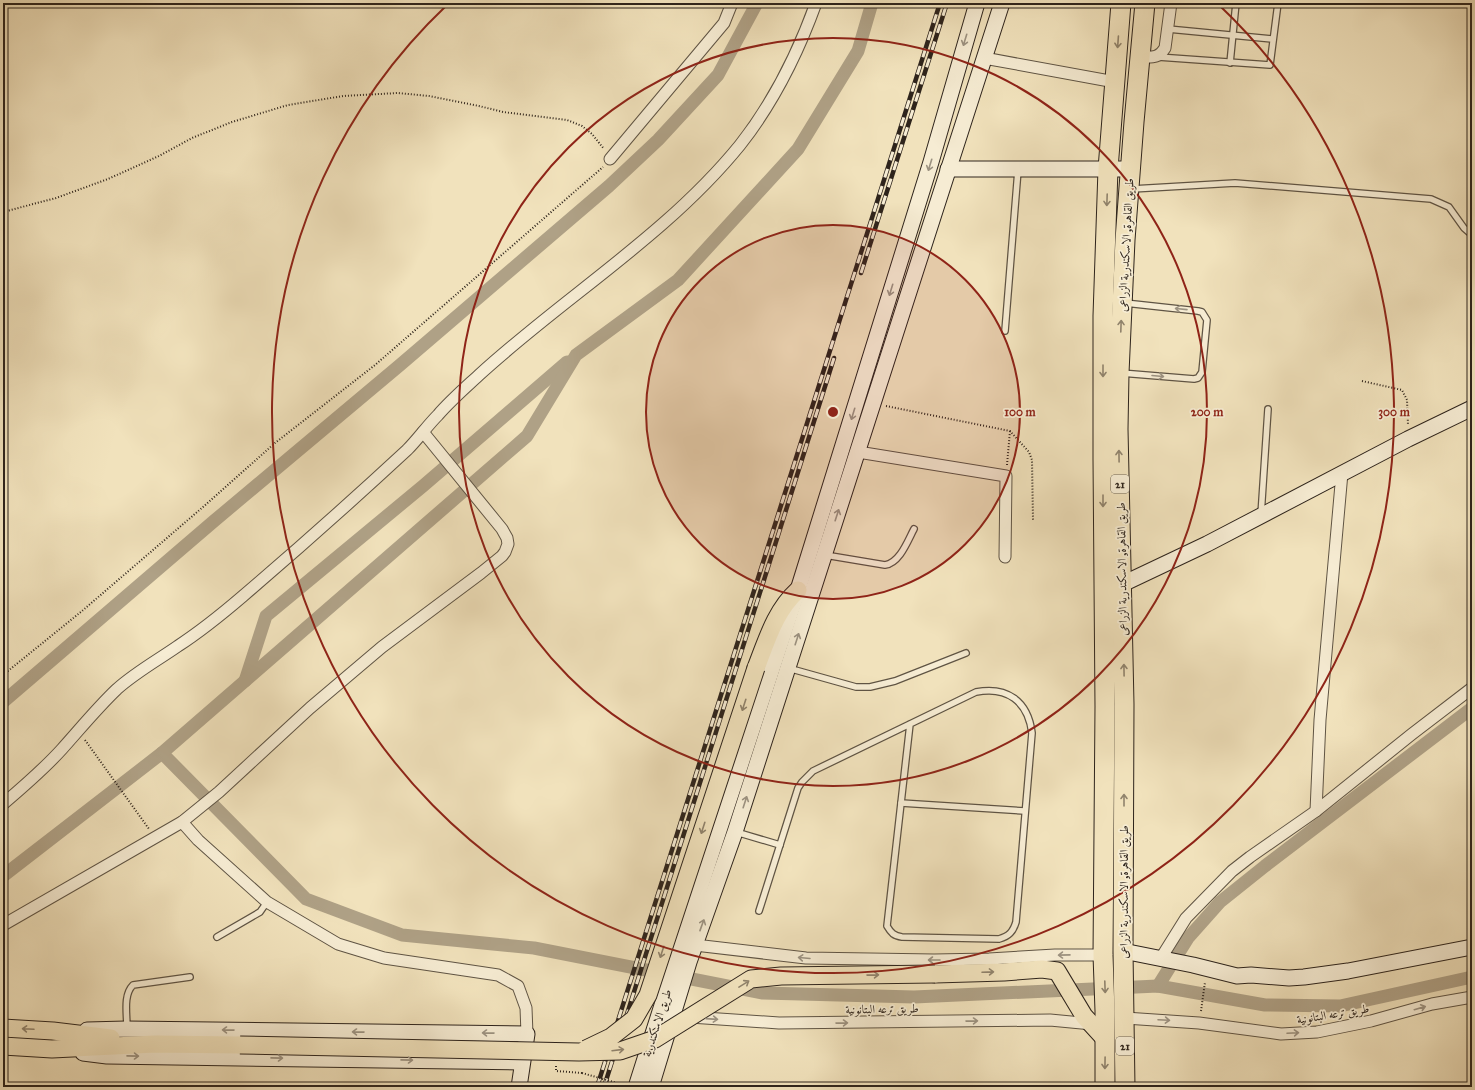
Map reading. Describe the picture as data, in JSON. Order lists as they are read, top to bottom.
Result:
{
  "streets": {
    "highway": ["طريق القاهرة, الاسكندرية الزراعى", "21"],
    "main road": ["طريق الاسكندرية"],
    "street": ["طريق ترعه البتانونية"]
  },
  "crossings": [
    ["طريق القاهرة, الاسكندرية الزراعى", "طريق ترعه البتانونية"],
    ["طريق ترعه البتانونية", "طريق الاسكندرية"]
  ],
  "rings": ["100 m", "200 m", "300 m"]
}
